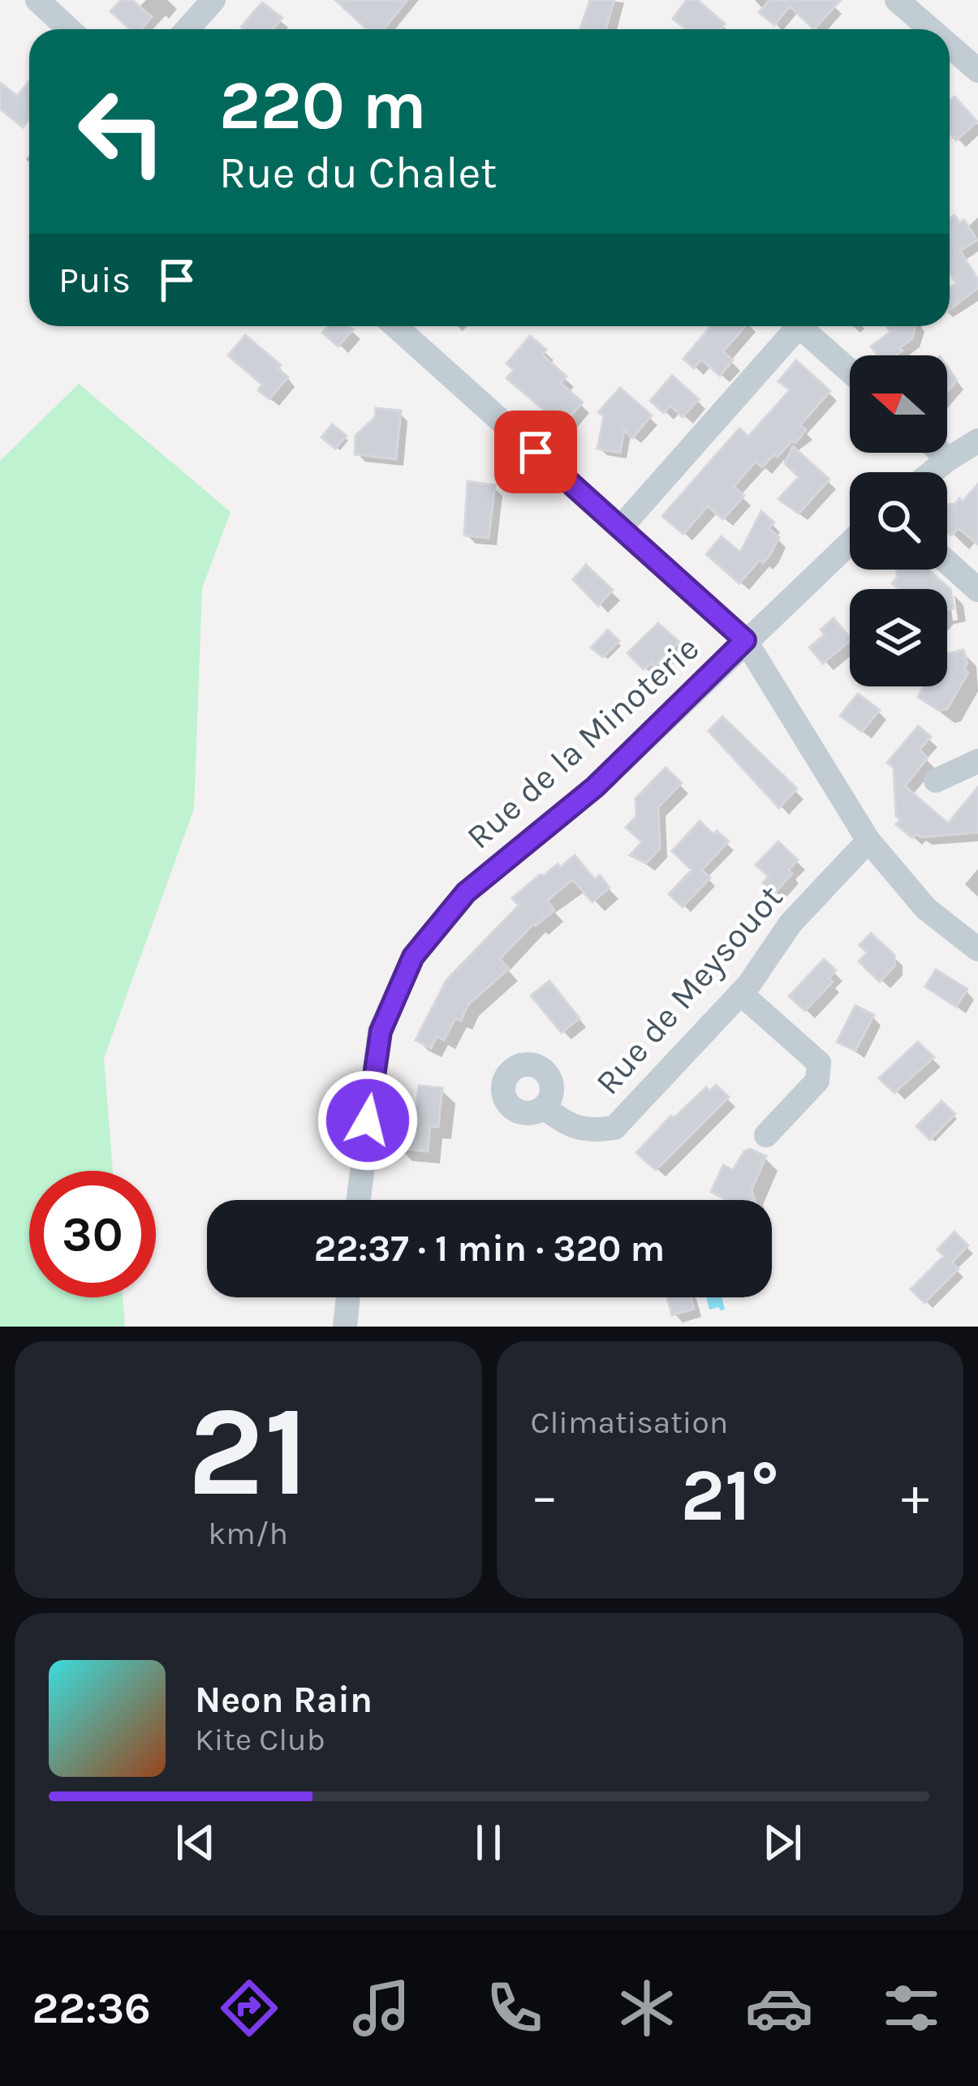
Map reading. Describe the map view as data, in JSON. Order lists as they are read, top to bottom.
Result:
{
  "streets": {
    "street": ["Rue de la Minoterie", "Rue de Meysouot"]
  },
  "north": "left",
  "page": {
    "turn": ["220 m", "Rue du Chalet"],
    "then": "Puis",
    "limit": "30",
    "trip": "22:37 · 1 min · 320 m",
    "tile": [
      ["21", "km/h"],
      "Climatisation"
    ],
    "heat": ["−", "21°", "+"],
    "song": ["Neon Rain", "Kite Club"],
    "tabs": "22:36"
  }
}
